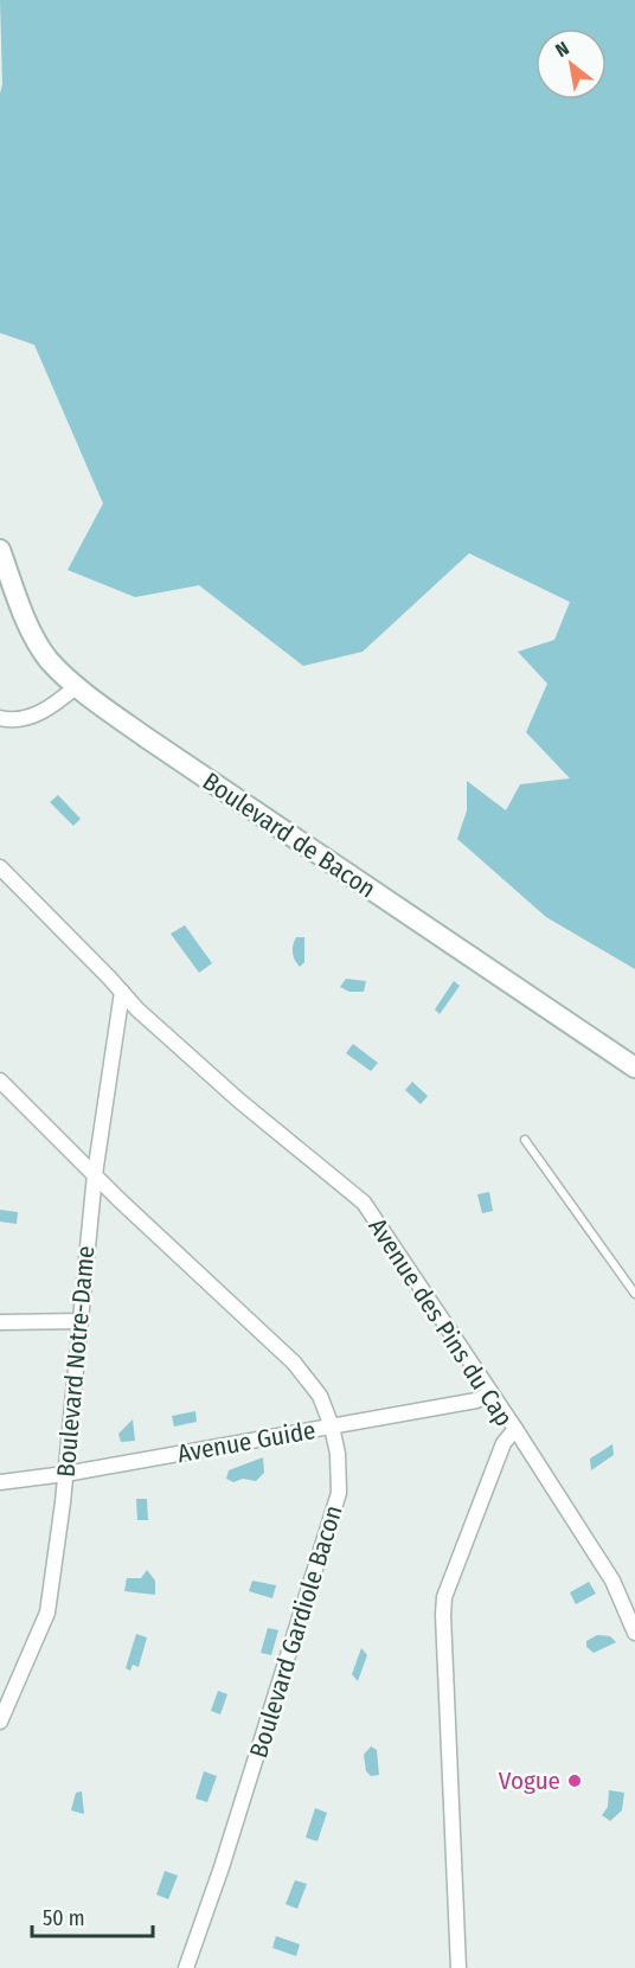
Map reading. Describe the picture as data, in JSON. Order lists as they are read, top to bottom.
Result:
{
  "streets": {
    "street": [
      "Boulevard de Bacon",
      "Avenue des Pins du Cap",
      "Boulevard Notre-Dame",
      "Avenue Guide",
      "Boulevard Gardiole Bacon"
    ]
  },
  "crossings": [
    ["Avenue des Pins du Cap", "Boulevard Notre-Dame"],
    ["Avenue des Pins du Cap", "Avenue Guide"],
    ["Boulevard Notre-Dame", "Avenue Guide"],
    ["Boulevard Notre-Dame", "Boulevard Gardiole Bacon"],
    ["Avenue Guide", "Boulevard Gardiole Bacon"]
  ],
  "places": ["Vogue"],
  "scale_bar": "50 m",
  "north": "top left"
}
